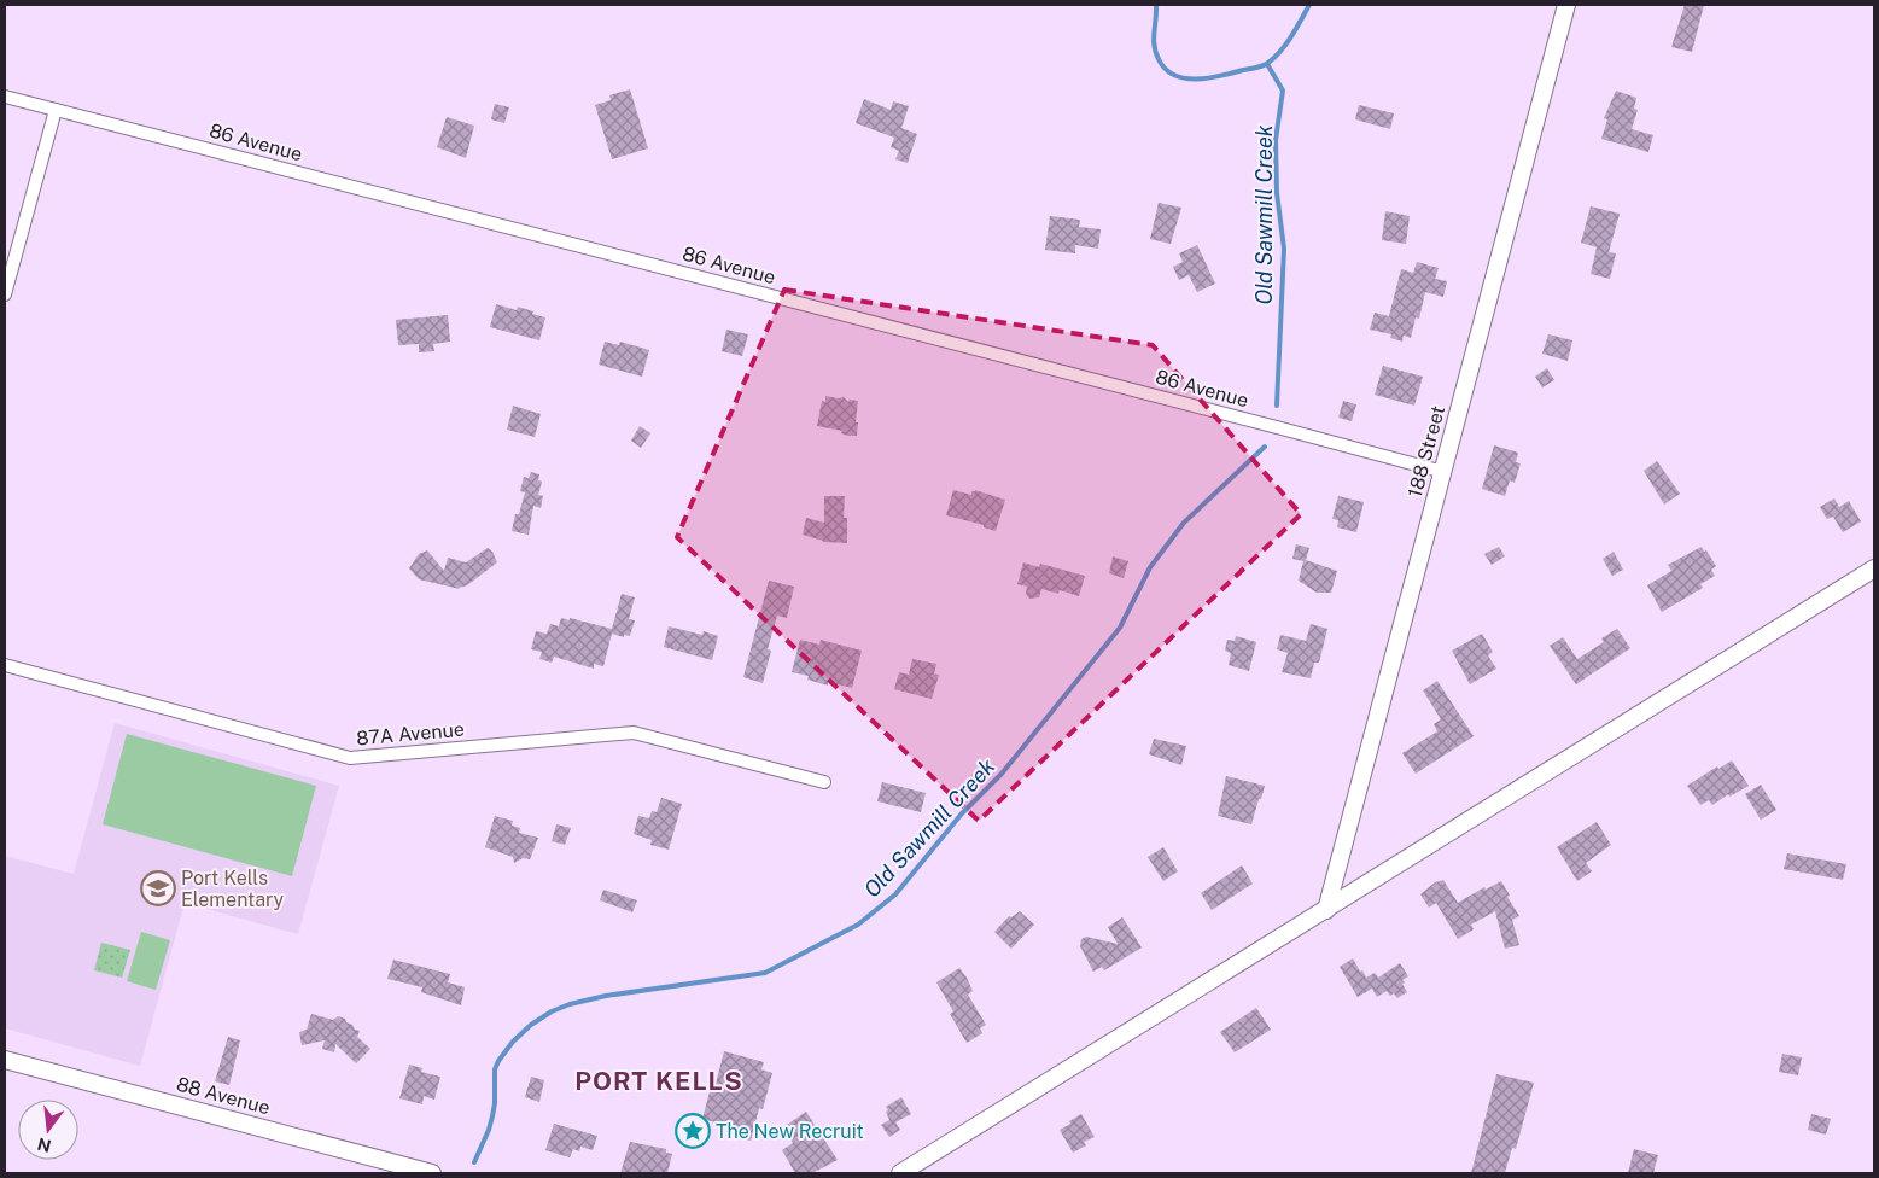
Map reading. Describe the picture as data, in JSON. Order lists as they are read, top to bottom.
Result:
{
  "streets": {
    "main road": ["188 Street", "88 Avenue"],
    "street": ["86 Avenue", "87A Avenue"]
  },
  "crossings": [
    ["86 Avenue", "188 Street"]
  ],
  "districts": ["PORT KELLS"],
  "water": ["Old Sawmill Creek"],
  "places": {
    "school or university": ["Port Kells Elementary"],
    "place": ["The New Recruit"]
  },
  "north": "bottom"
}
